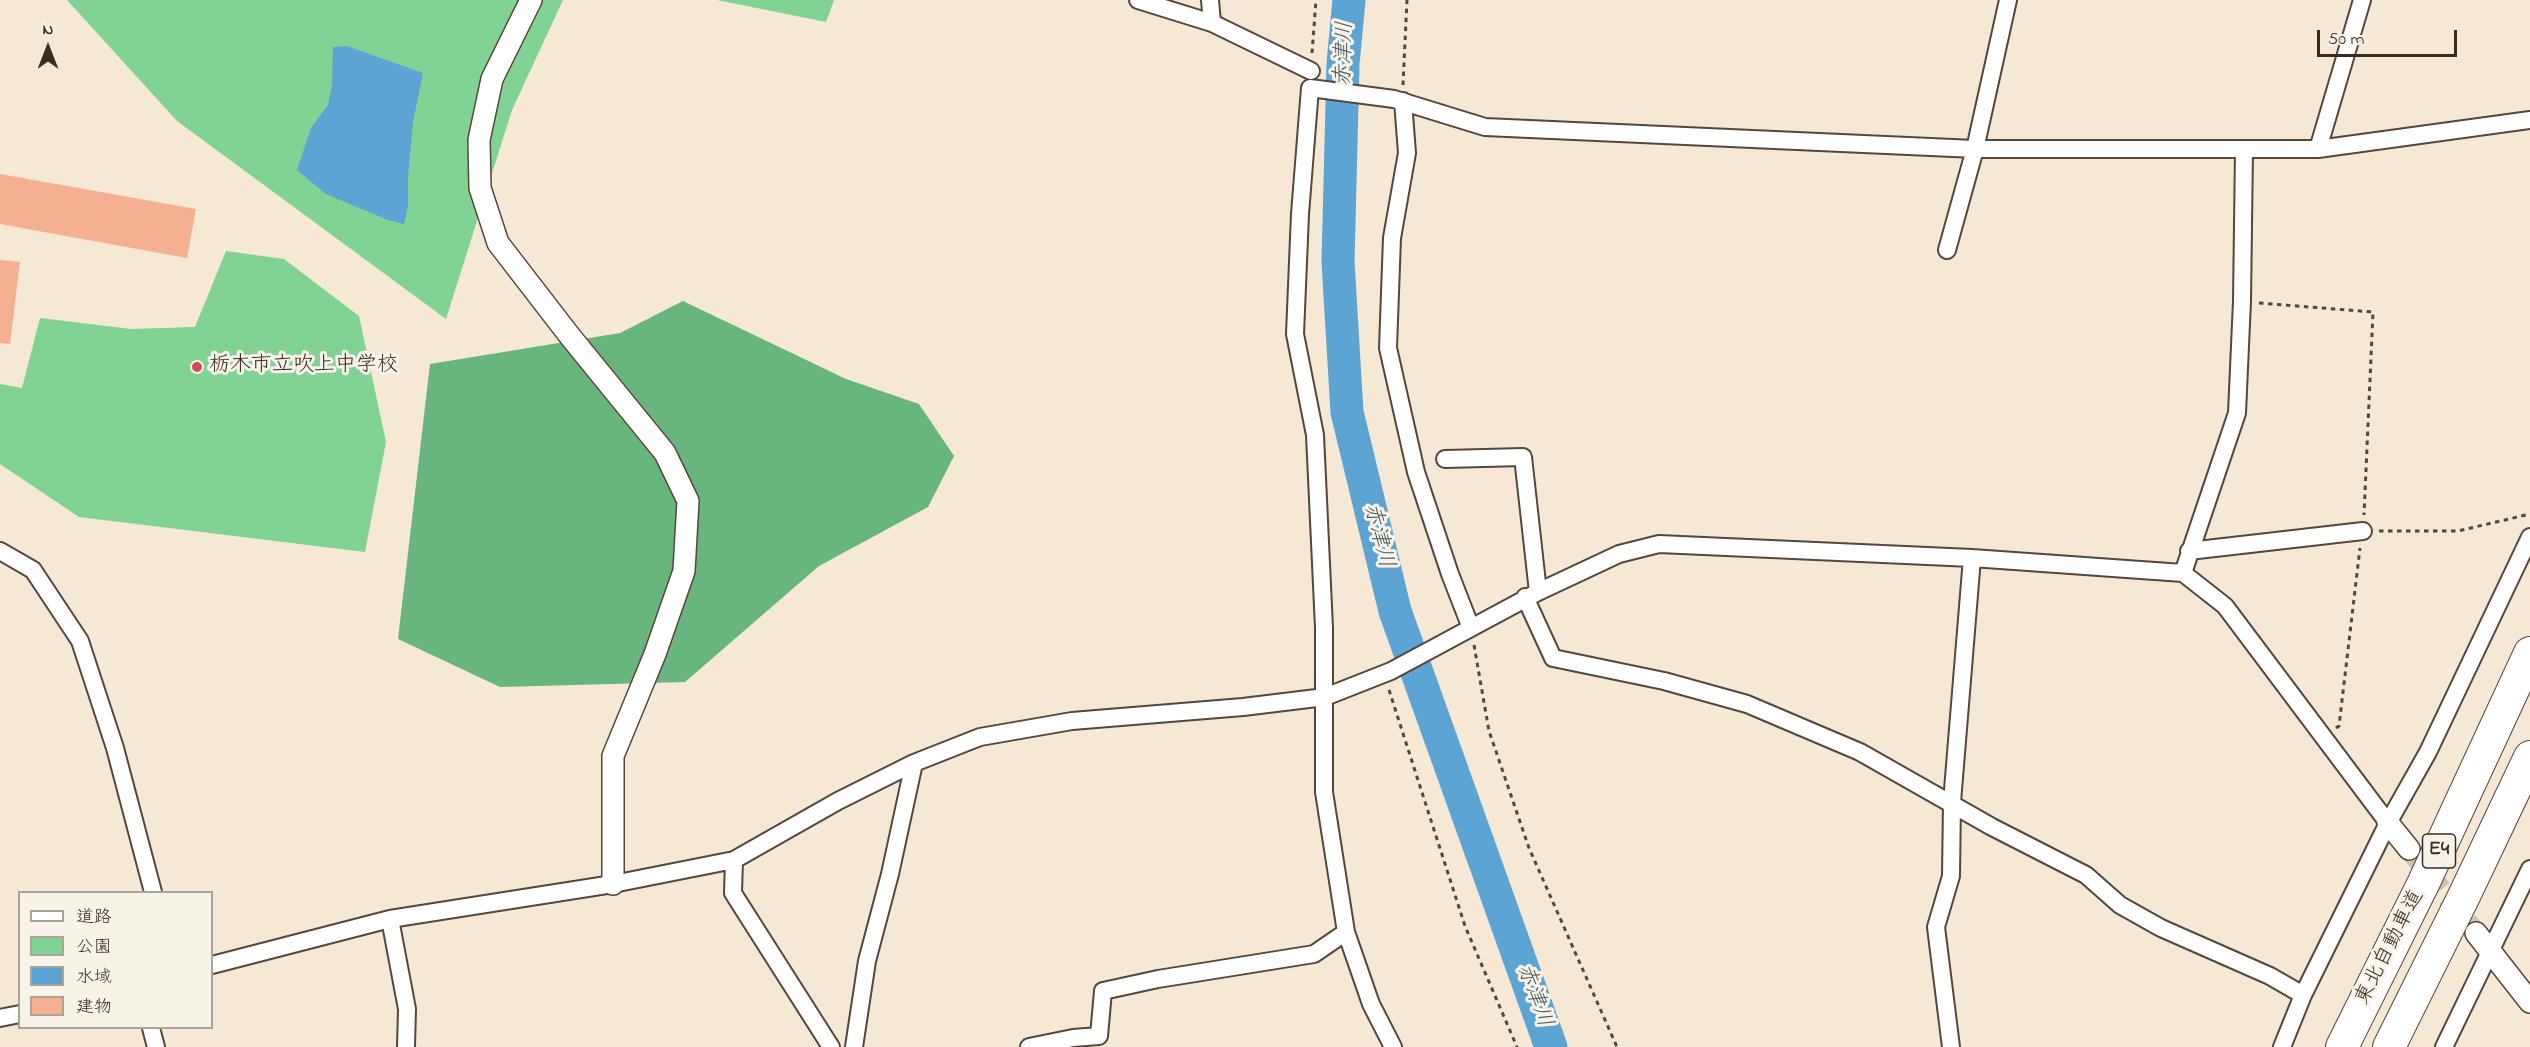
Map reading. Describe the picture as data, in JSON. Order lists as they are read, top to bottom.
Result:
{
  "streets": {
    "highway": ["E4", "東北自動車道"]
  },
  "water": ["赤津川"],
  "places": ["栃木市立吹上中学校"],
  "legend": [
    "道路",
    "公園",
    "水域",
    "建物"
  ],
  "scale_bar": "50 m",
  "north": "top"
}
